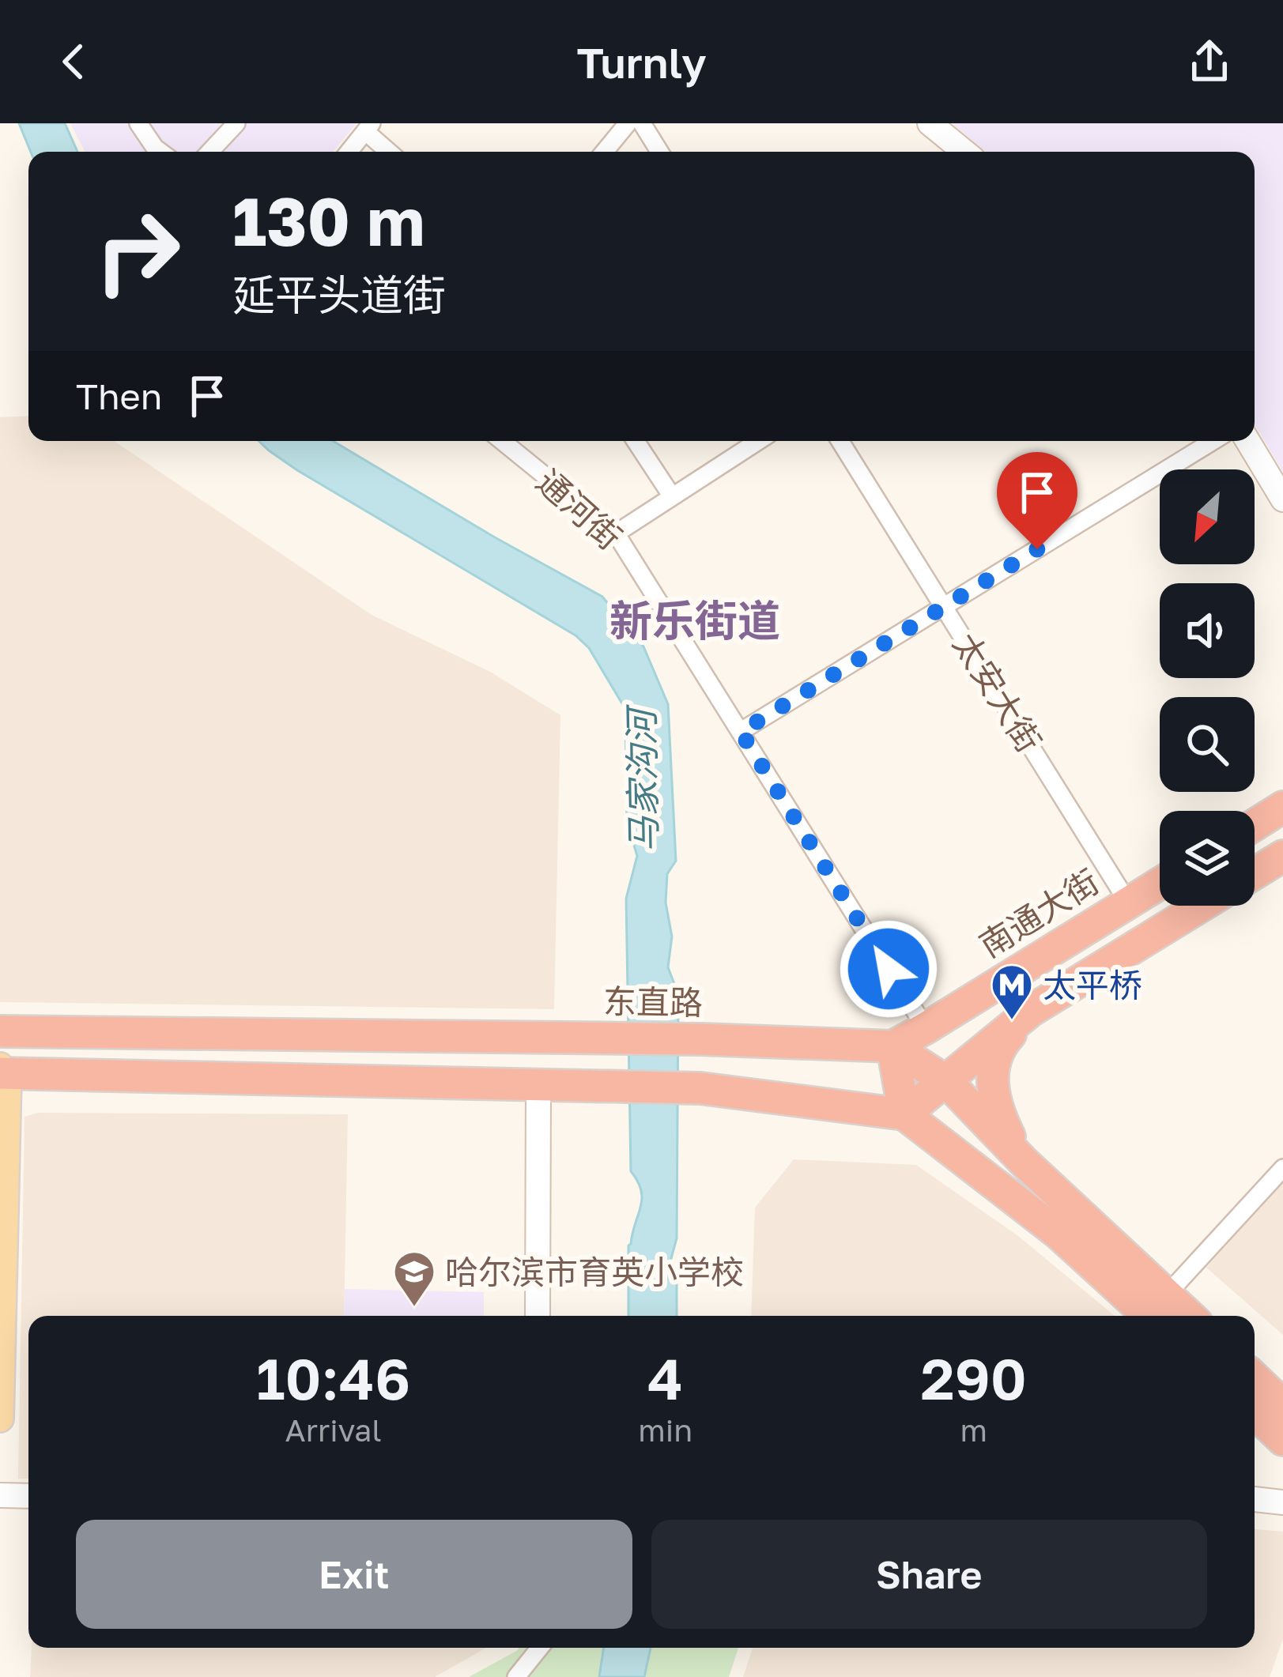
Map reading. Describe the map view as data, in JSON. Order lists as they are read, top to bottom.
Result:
{
  "streets": {
    "highway": ["南通大街", "东直路"],
    "street": ["通河街", "太安大街"]
  },
  "crossings": [
    ["通河街", "南通大街"],
    ["太安大街", "南通大街"],
    ["南通大街", "东直路"]
  ],
  "districts": ["新乐街道"],
  "water": ["马家沟河"],
  "places": {
    "metro station": ["太平桥"],
    "school or university": ["哈尔滨市育英小学校"]
  },
  "north": "bottom left",
  "page": {
    "header": "Turnly",
    "turn": ["130 m", "延平头道街"],
    "then": "Then",
    "eta": [
      "10:46",
      "Arrival",
      "4",
      "min",
      "290",
      "m"
    ],
    "buttons": ["Exit", "Share"]
  }
}
